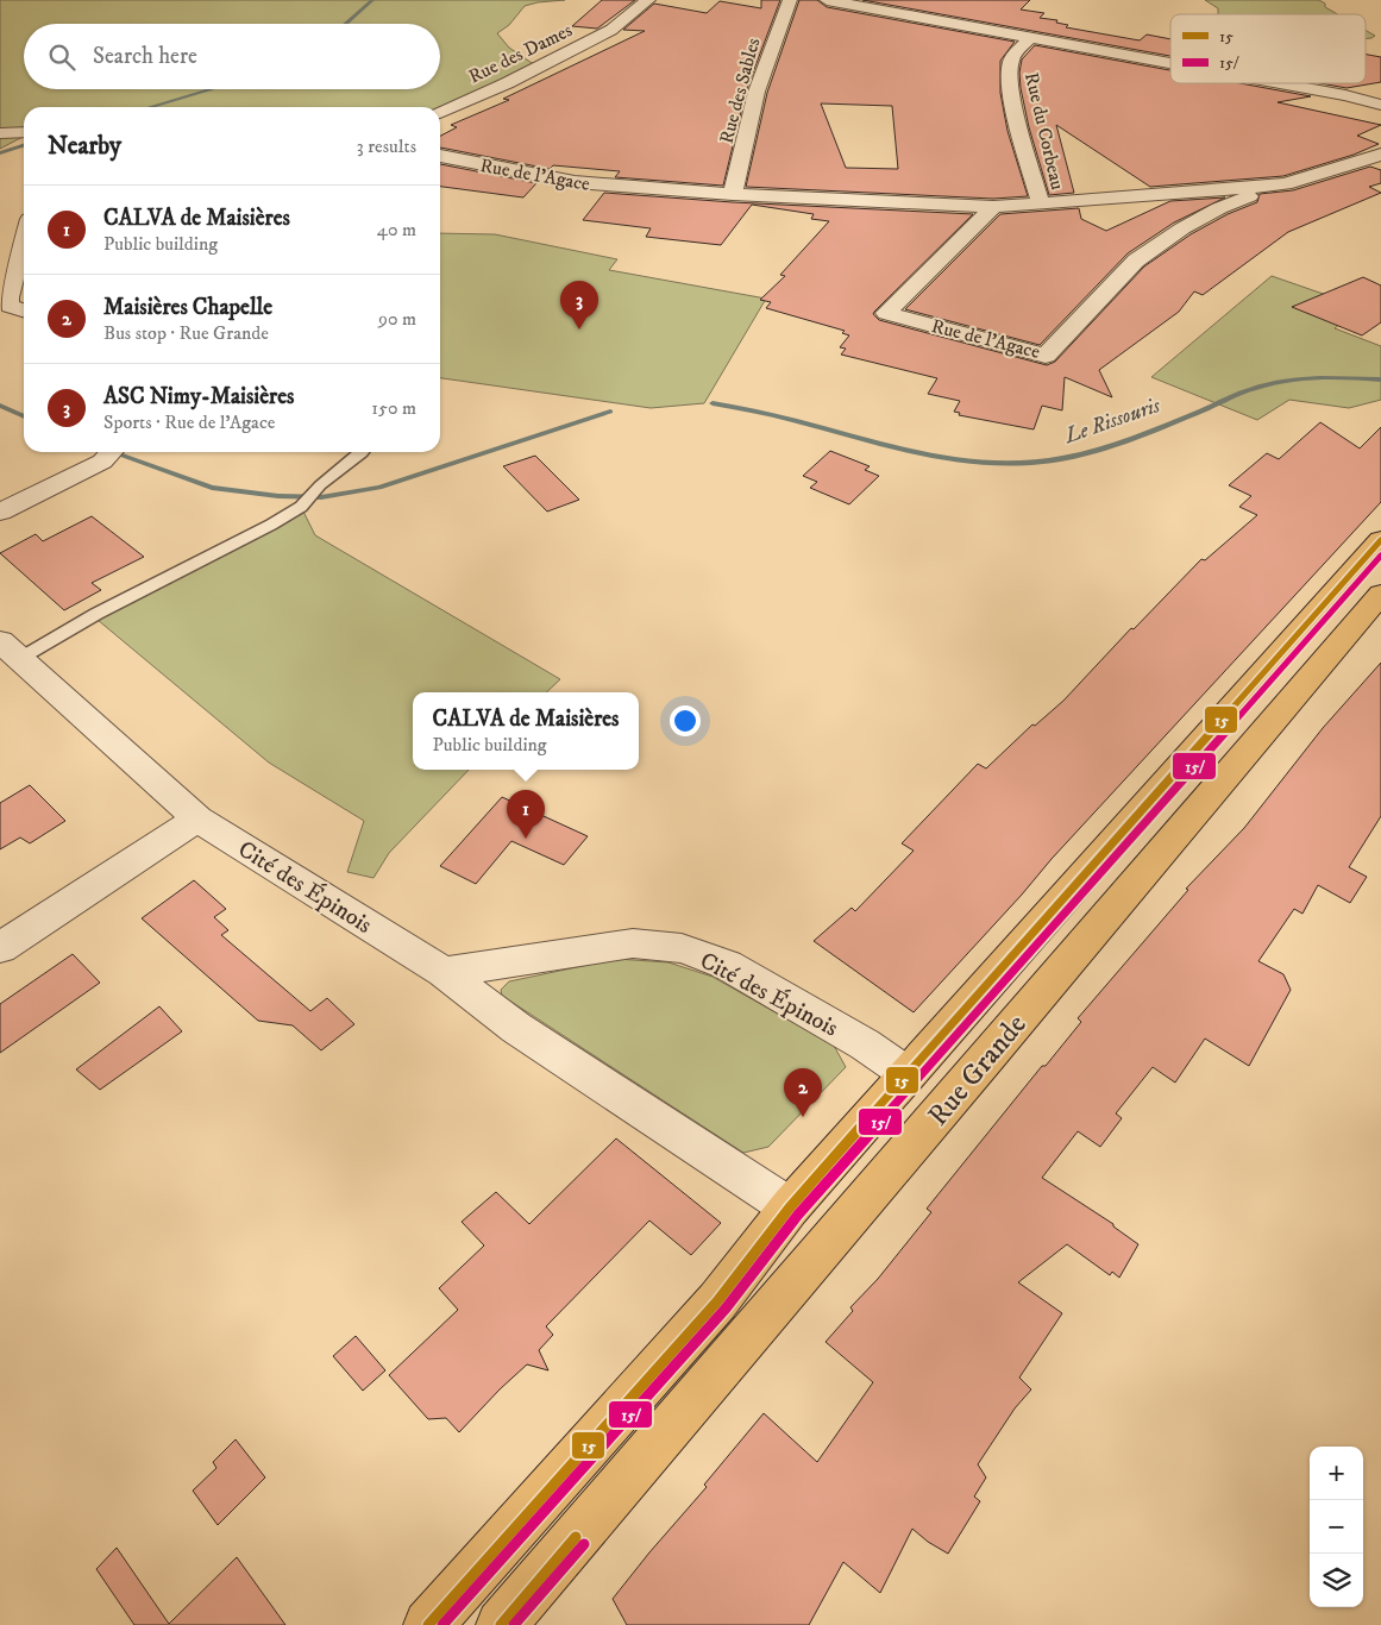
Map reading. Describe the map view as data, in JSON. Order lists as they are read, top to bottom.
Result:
{
  "streets": {
    "main road": ["Rue Grande"],
    "street": [
      "Rue des Dames",
      "Rue des Sables",
      "Rue du Corbeau",
      "Rue de l'Agace",
      "Cité des Épinois"
    ]
  },
  "crossings": [
    ["Rue des Sables", "Rue de l'Agace"],
    ["Rue du Corbeau", "Rue de l'Agace"],
    ["Cité des Épinois", "Rue Grande"]
  ],
  "water": ["Le Rissouris"],
  "lines": ["transit line 15", "transit line 15/"],
  "legend": ["15", "15/"],
  "page": {
    "search": "Search here",
    "heading": ["Nearby", "3 results"],
    "list": [
      {
        "mark": "1",
        "name": "CALVA de Maisières",
        "note": "Public building",
        "value": "40 m"
      },
      {
        "mark": "2",
        "name": "Maisières Chapelle",
        "note": "Bus stop · Rue Grande",
        "value": "90 m"
      },
      {
        "mark": "3",
        "name": "ASC Nimy-Maisières",
        "note": "Sports · Rue de l'Agace",
        "value": "150 m"
      }
    ],
    "pins": ["3", "1", "2"],
    "popup": ["CALVA de Maisières", "Public building"],
    "map_buttons": ["+", "−"]
  }
}
